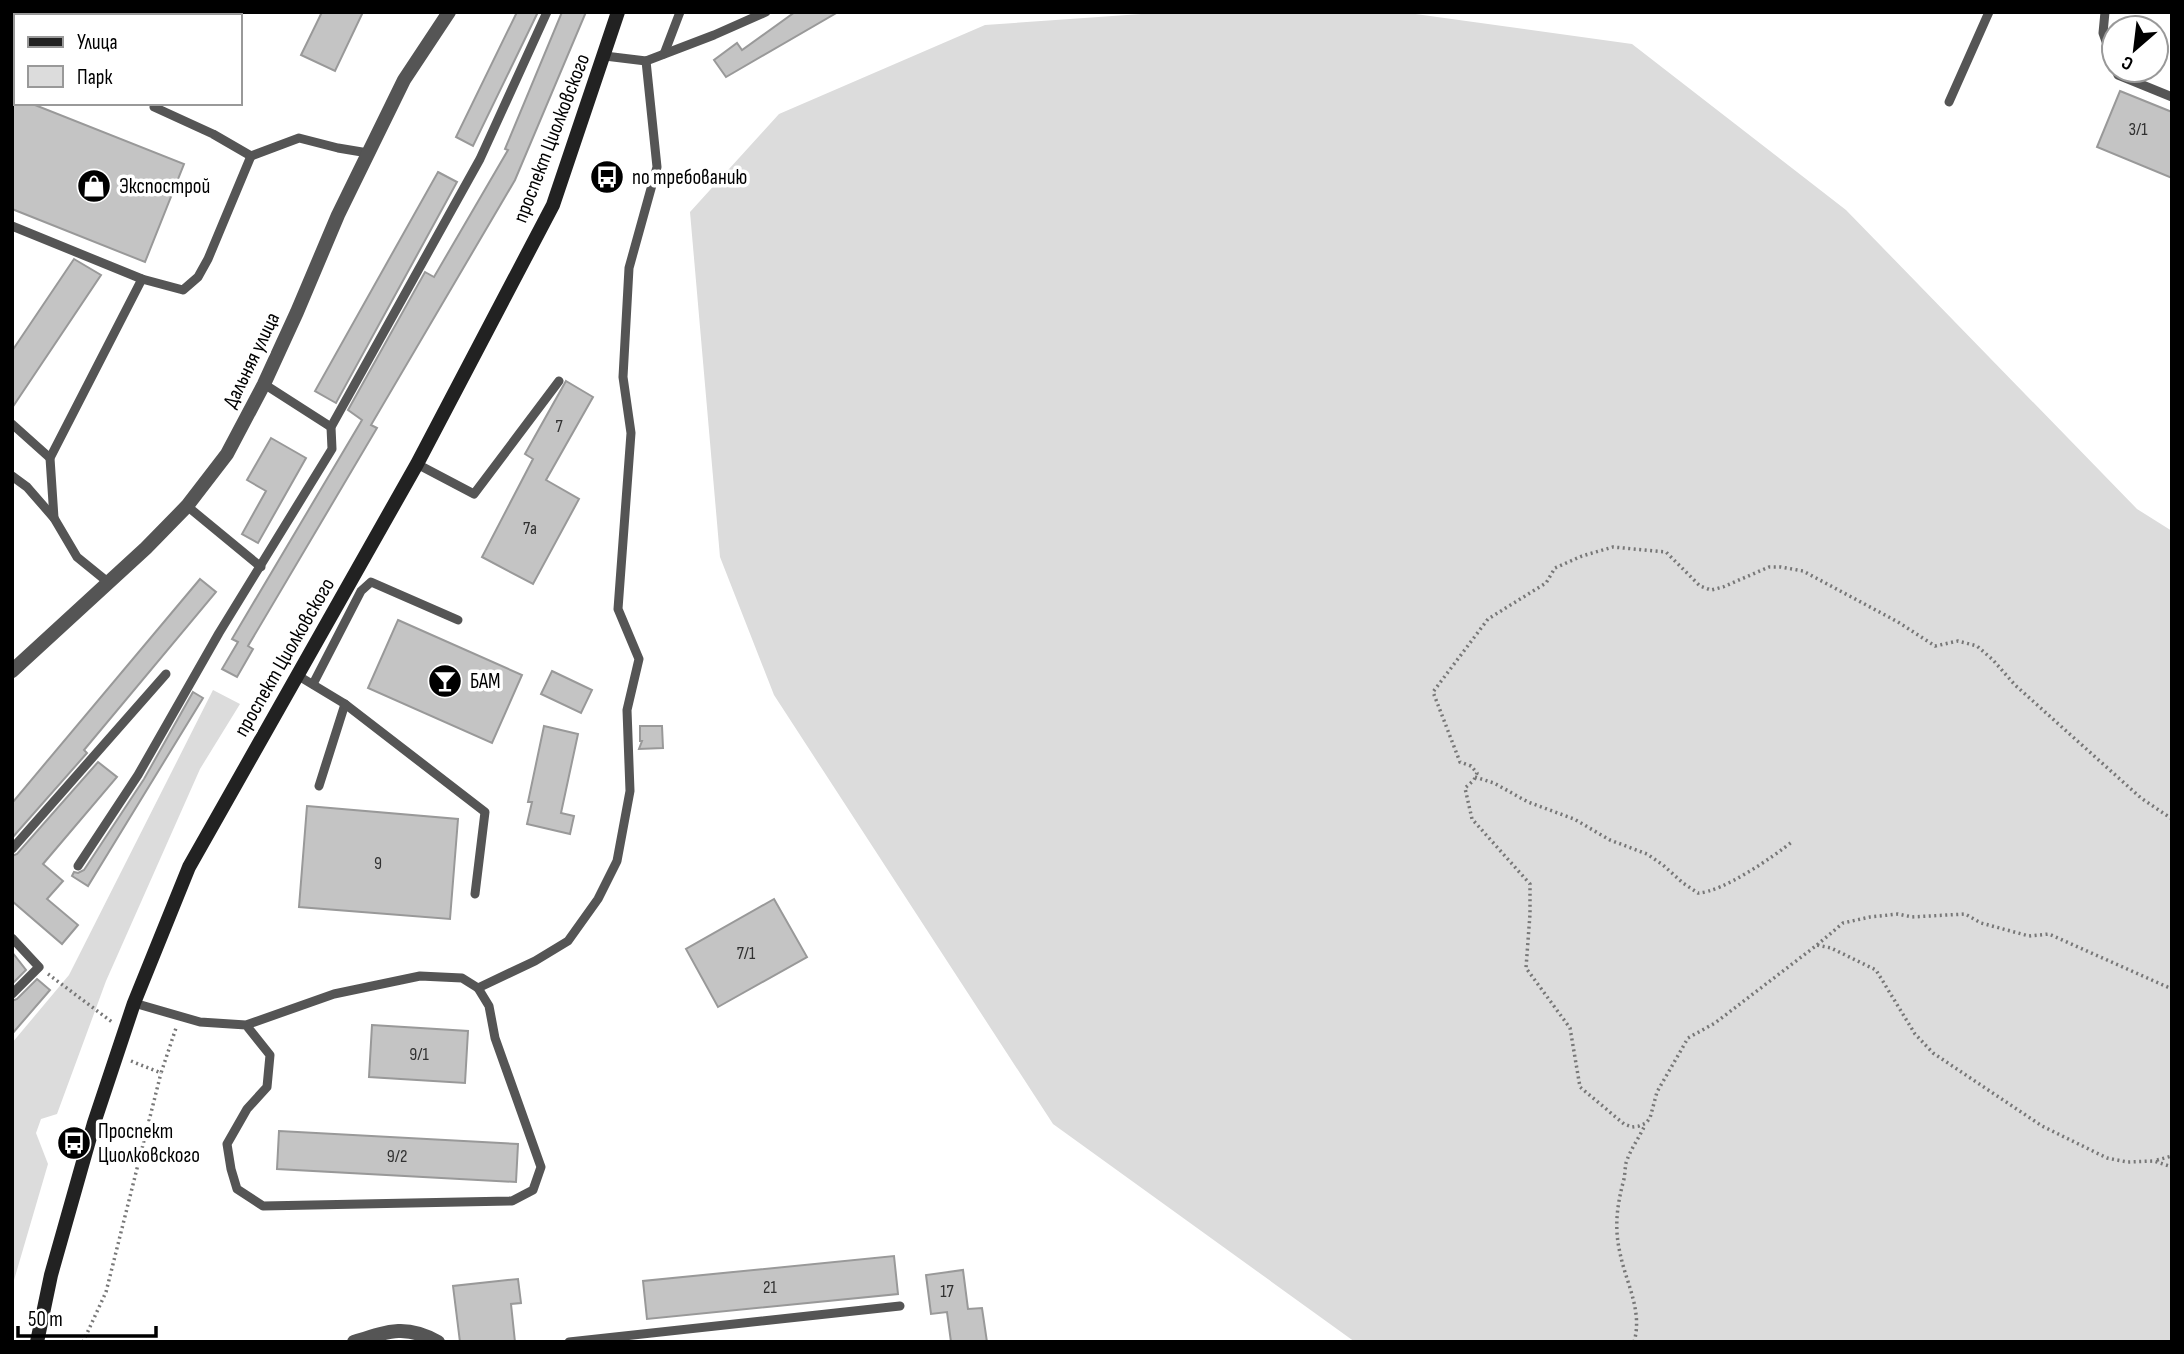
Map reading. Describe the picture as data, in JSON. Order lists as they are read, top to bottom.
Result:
{
  "streets": {
    "main road": ["проспект Циолковского"],
    "street": ["Дальняя улица"]
  },
  "places": {
    "bus stop": ["по требованию", "Проспект Циолковского"],
    "shop": ["Экспострой"],
    "bar": ["БАМ"]
  },
  "house_numbers": [
    "3/1",
    "7",
    "7а",
    "9",
    "7/1",
    "9/1",
    "9/2",
    "21",
    "17"
  ],
  "legend": ["Улица", "Парк"],
  "scale_bar": "50 m",
  "north": "bottom left"
}
